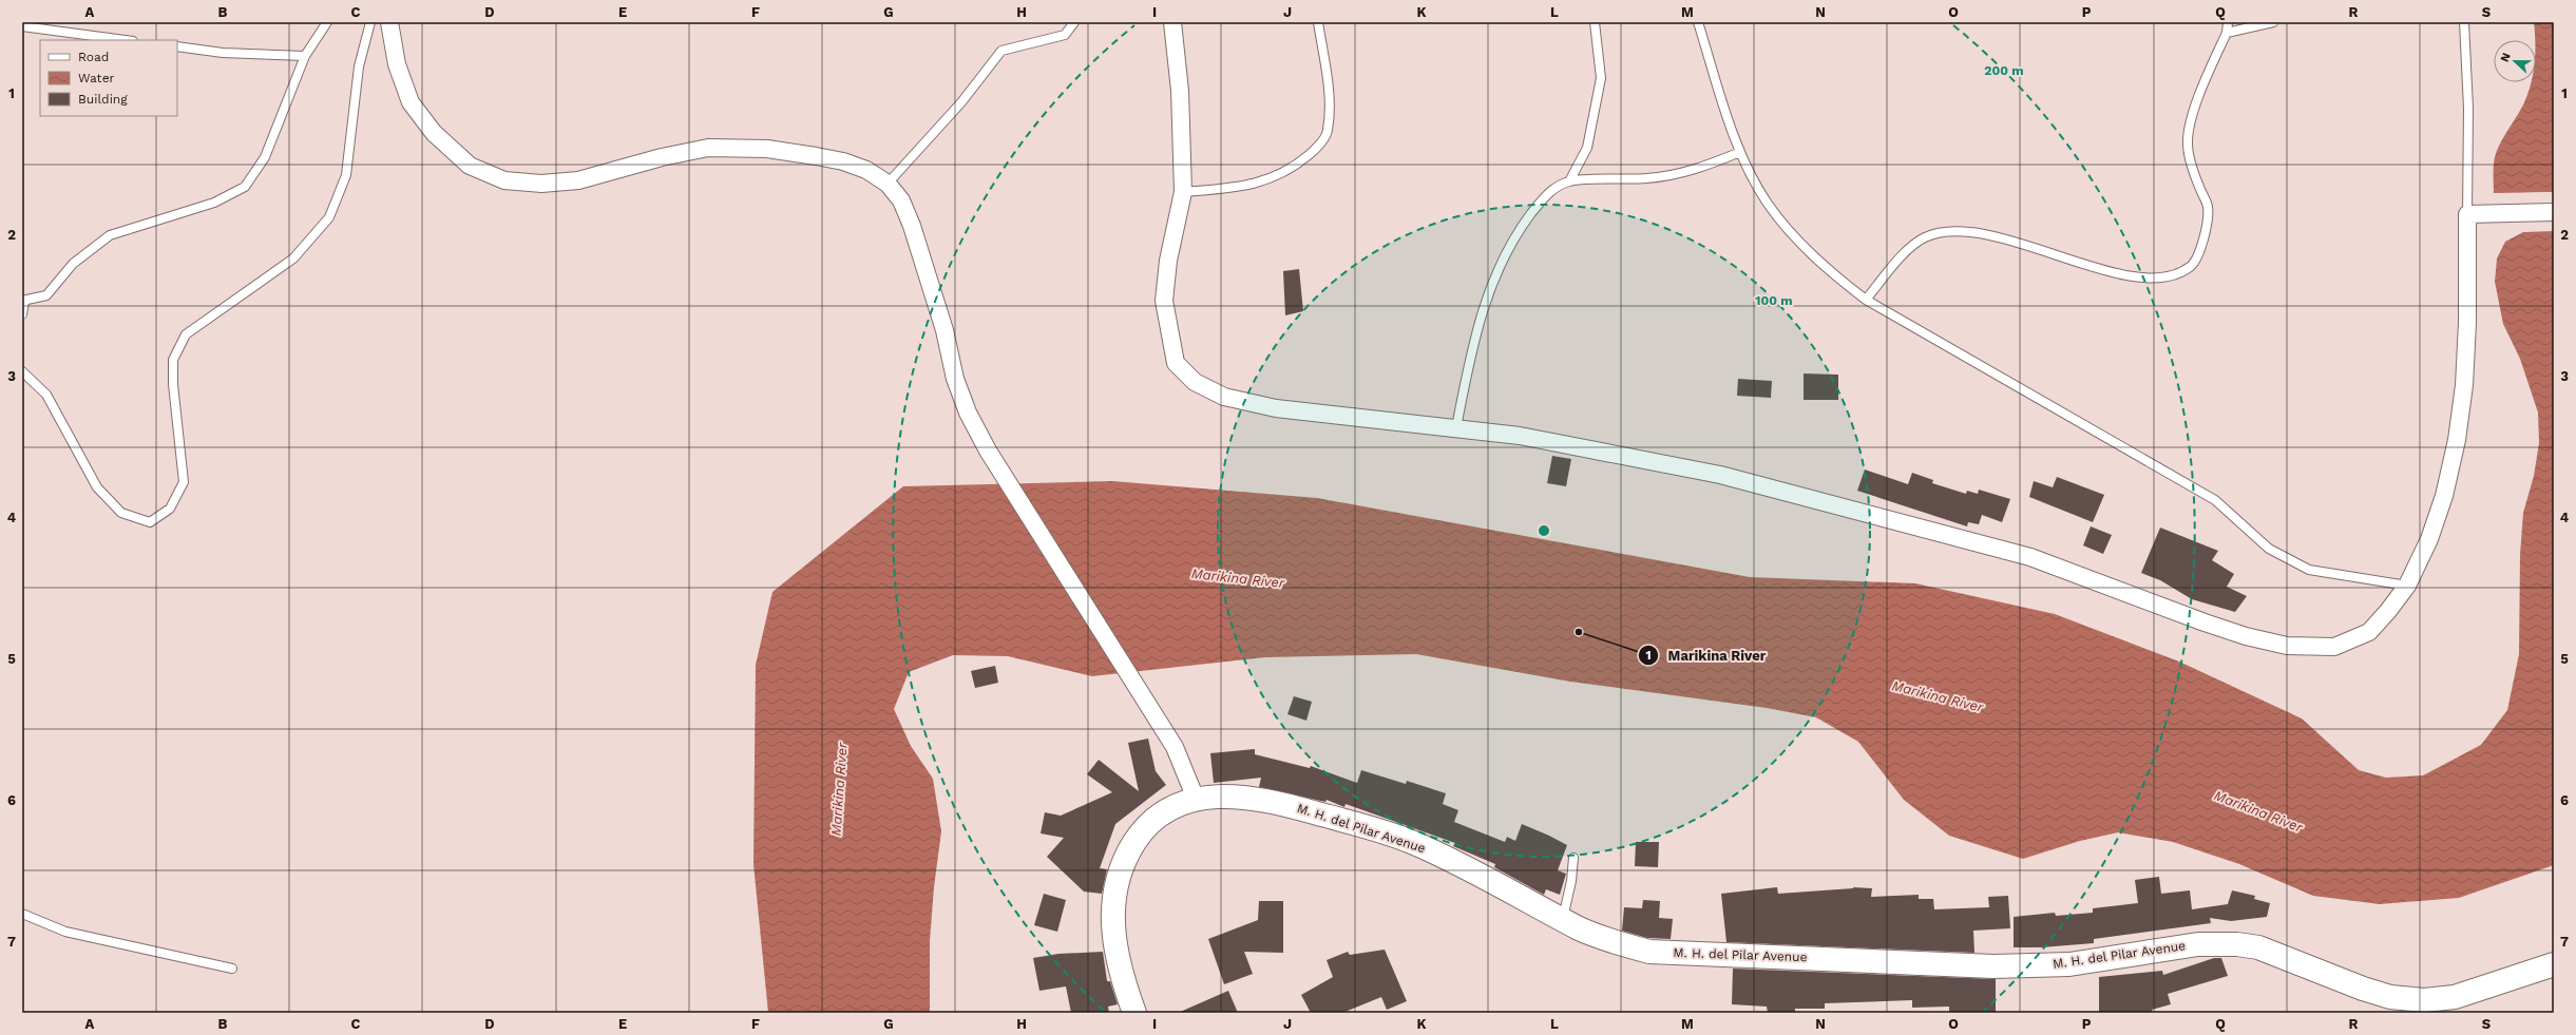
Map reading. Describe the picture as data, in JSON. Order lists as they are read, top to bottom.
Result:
{
  "streets": {
    "street": ["M. H. del Pilar Avenue"]
  },
  "water": ["Marikina River"],
  "places": ["Marikina River"],
  "legend": ["Road", "Water", "Building"],
  "north": "left",
  "grid": {
    "columns": [
      "A",
      "B",
      "C",
      "D",
      "E",
      "F",
      "G",
      "H",
      "I",
      "J",
      "K",
      "L",
      "M",
      "N",
      "O",
      "P",
      "Q",
      "R",
      "S"
    ],
    "rows": [
      "1",
      "2",
      "3",
      "4",
      "5",
      "6",
      "7"
    ]
  },
  "rings": ["200 m", "100 m"]
}
